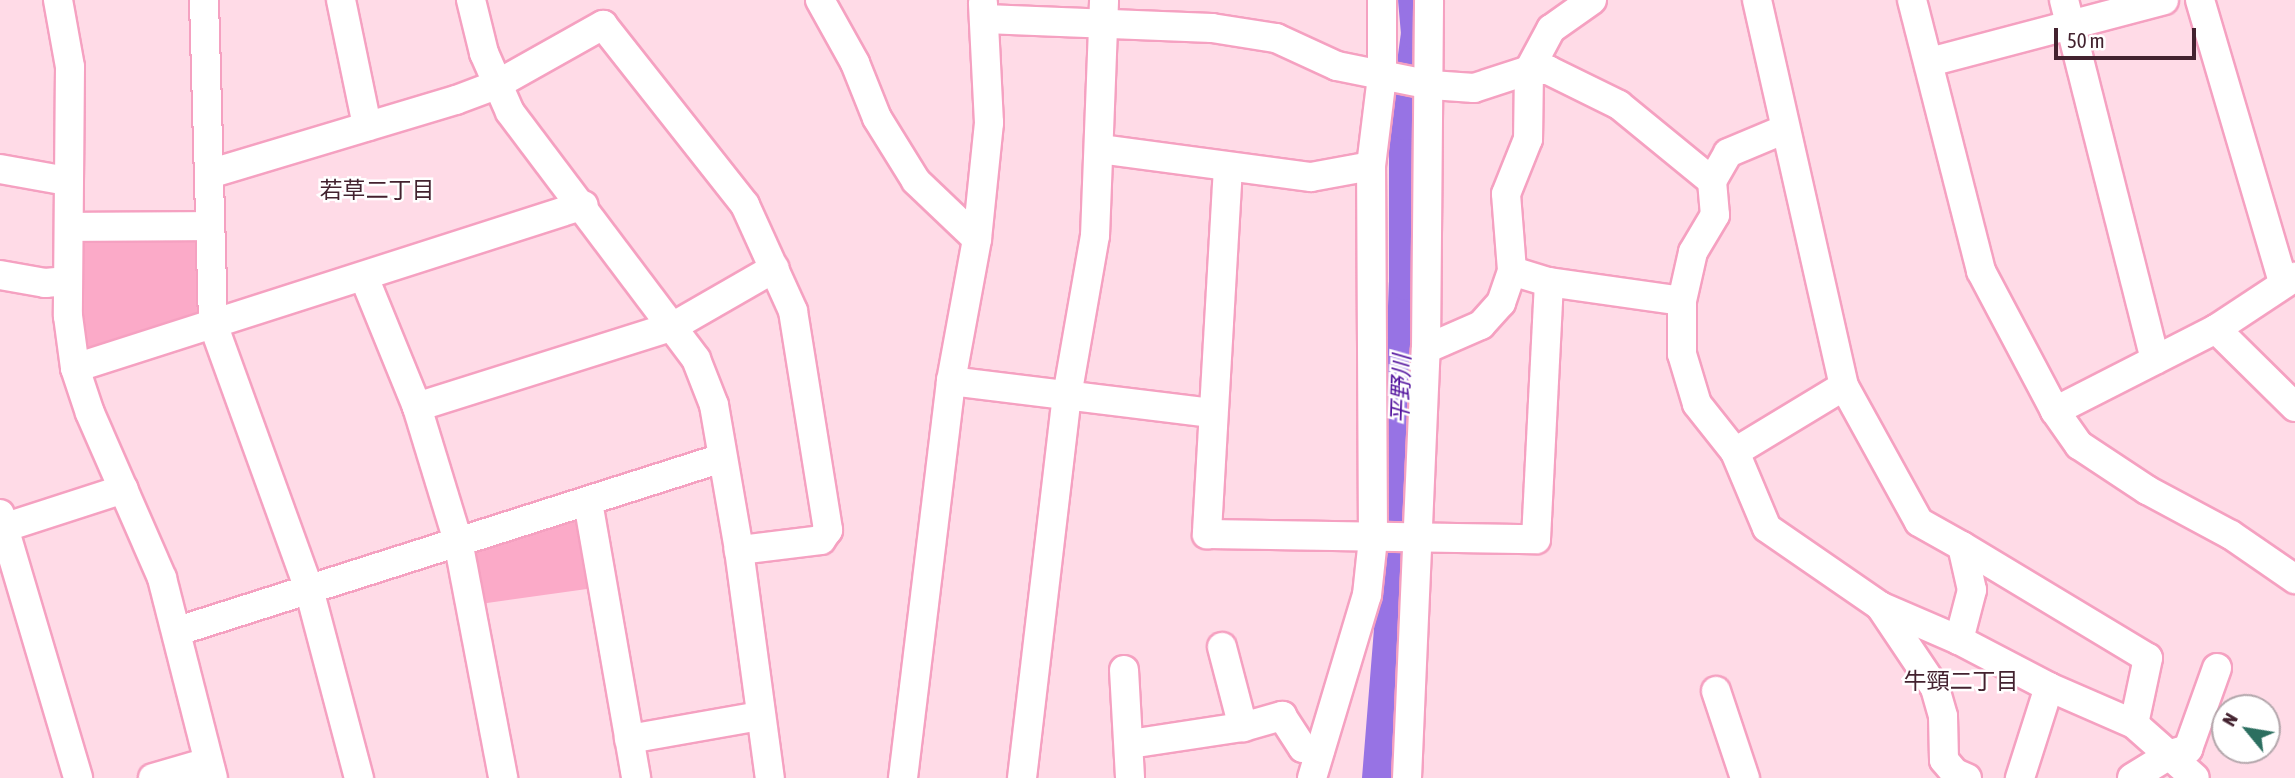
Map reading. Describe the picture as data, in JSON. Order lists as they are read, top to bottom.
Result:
{
  "districts": ["若草二丁目", "牛頸二丁目"],
  "water": ["平野川"],
  "scale_bar": "50 m",
  "north": "top left"
}
